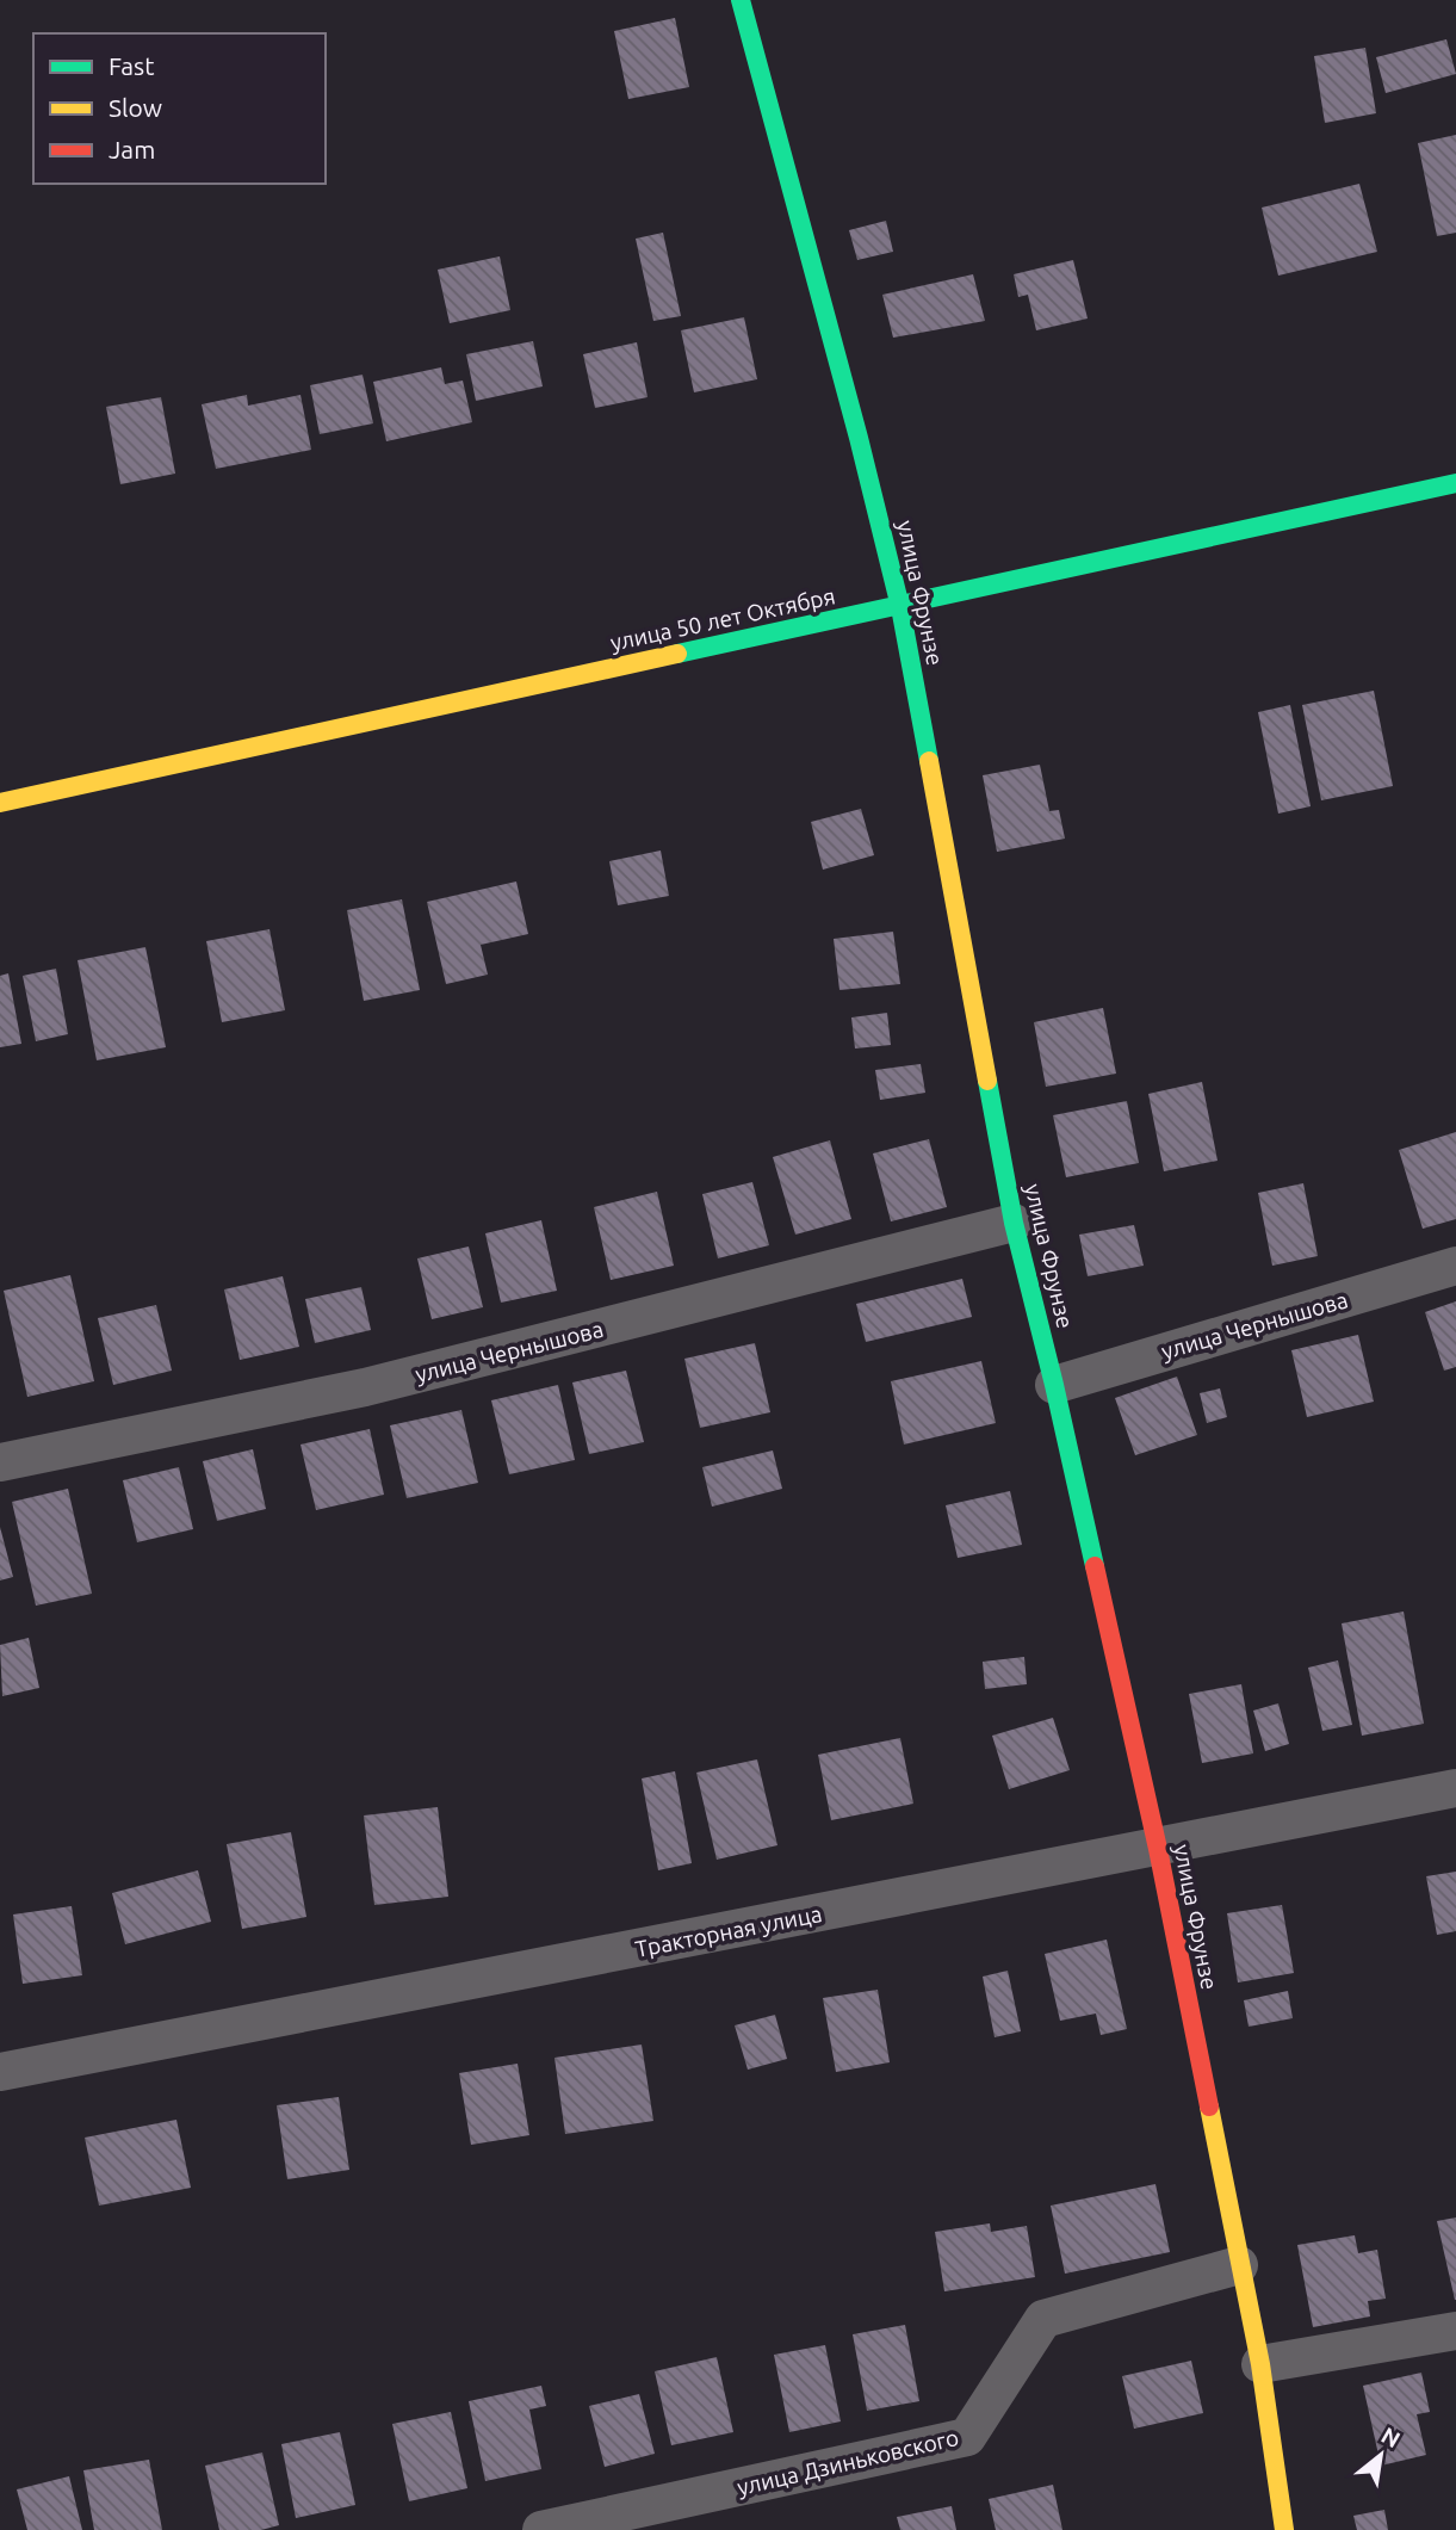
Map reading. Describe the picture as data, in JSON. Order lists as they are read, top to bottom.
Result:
{
  "streets": {
    "street": [
      "улица Фрунзе",
      "улица 50 лет Октября",
      "улица Чернышова",
      "Тракторная улица",
      "улица Дзиньковского"
    ]
  },
  "crossings": [
    ["улица Фрунзе", "улица 50 лет Октября"],
    ["улица Фрунзе", "улица Чернышова"],
    ["улица Фрунзе", "Тракторная улица"],
    ["улица Фрунзе", "улица Дзиньковского"]
  ],
  "legend": ["Fast", "Slow", "Jam"],
  "north": "top right"
}
